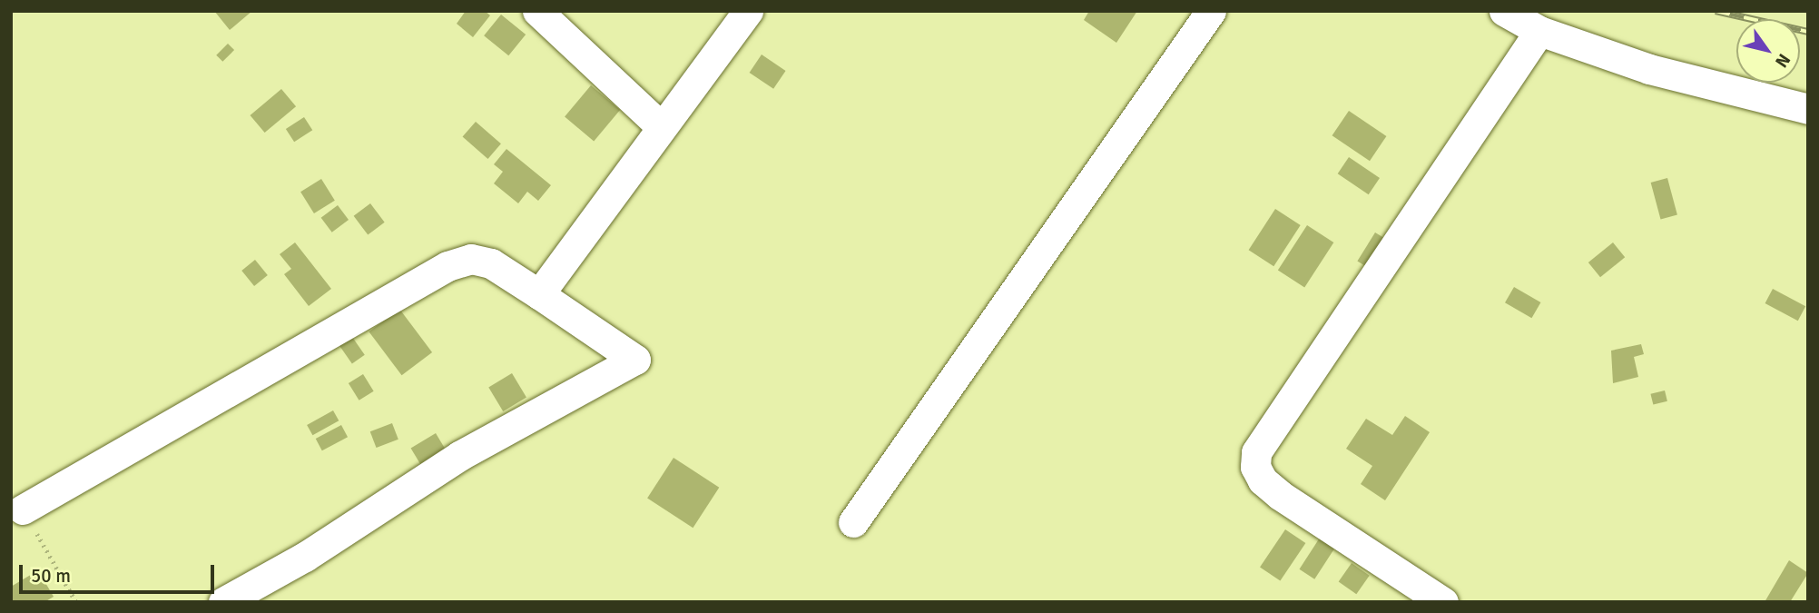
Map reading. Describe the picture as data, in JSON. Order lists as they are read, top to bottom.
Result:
{
  "scale_bar": "50 m",
  "north": "bottom right"
}
